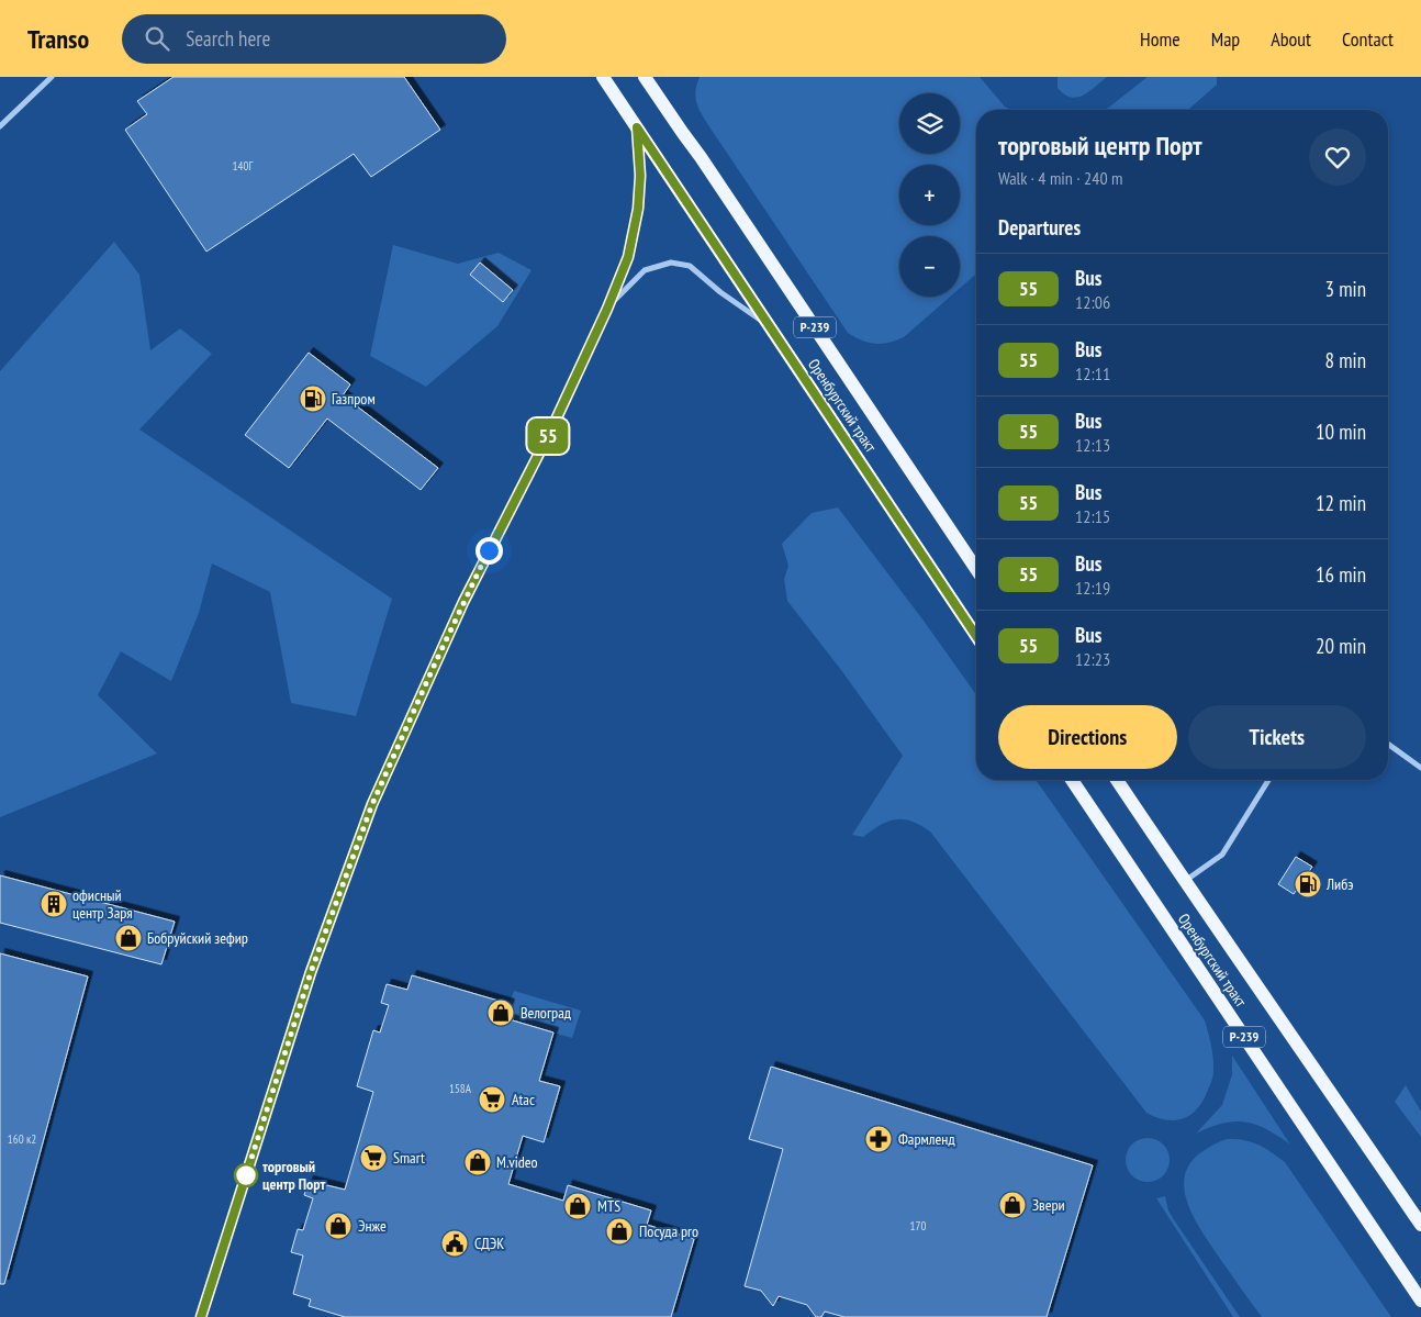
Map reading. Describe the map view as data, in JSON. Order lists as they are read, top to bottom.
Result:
{
  "streets": {
    "main road": ["Р-239", "Оренбургский тракт"]
  },
  "crossings": [
    ["Р-239", "Оренбургский тракт"]
  ],
  "places": {
    "fuel station": ["Газпром", "Либэ"],
    "building": ["офисный центр Заря"],
    "shop": [
      "Бобруйский зефир",
      "Велоград",
      "M.video",
      "Звери",
      "MTS",
      "Энже",
      "Посуда pro"
    ],
    "supermarket": ["Atac", "Smart"],
    "pharmacy": ["Фармленд"],
    "other": ["торговый центр Порт"],
    "public building": ["СДЭК"]
  },
  "lines": ["bus line 55"],
  "house_numbers": [
    "140Г",
    "158А",
    "160 к2",
    "170"
  ],
  "page": {
    "header": "Transo",
    "search": "Search here",
    "nav": [
      "Home",
      "Map",
      "About",
      "Contact"
    ],
    "on_map": "55",
    "map_buttons": ["+", "−"],
    "heading": [
      ["торговый центр Порт", "Walk · 4 min · 240 m"],
      "Departures"
    ],
    "list": [
      {
        "mark": "55",
        "name": "Bus",
        "note": "12:06",
        "value": "3 min"
      },
      {
        "mark": "55",
        "name": "Bus",
        "note": "12:11",
        "value": "8 min"
      },
      {
        "mark": "55",
        "name": "Bus",
        "note": "12:13",
        "value": "10 min"
      },
      {
        "mark": "55",
        "name": "Bus",
        "note": "12:15",
        "value": "12 min"
      },
      {
        "mark": "55",
        "name": "Bus",
        "note": "12:19",
        "value": "16 min"
      },
      {
        "mark": "55",
        "name": "Bus",
        "note": "12:23",
        "value": "20 min"
      }
    ],
    "buttons": ["Directions", "Tickets"]
  }
}
